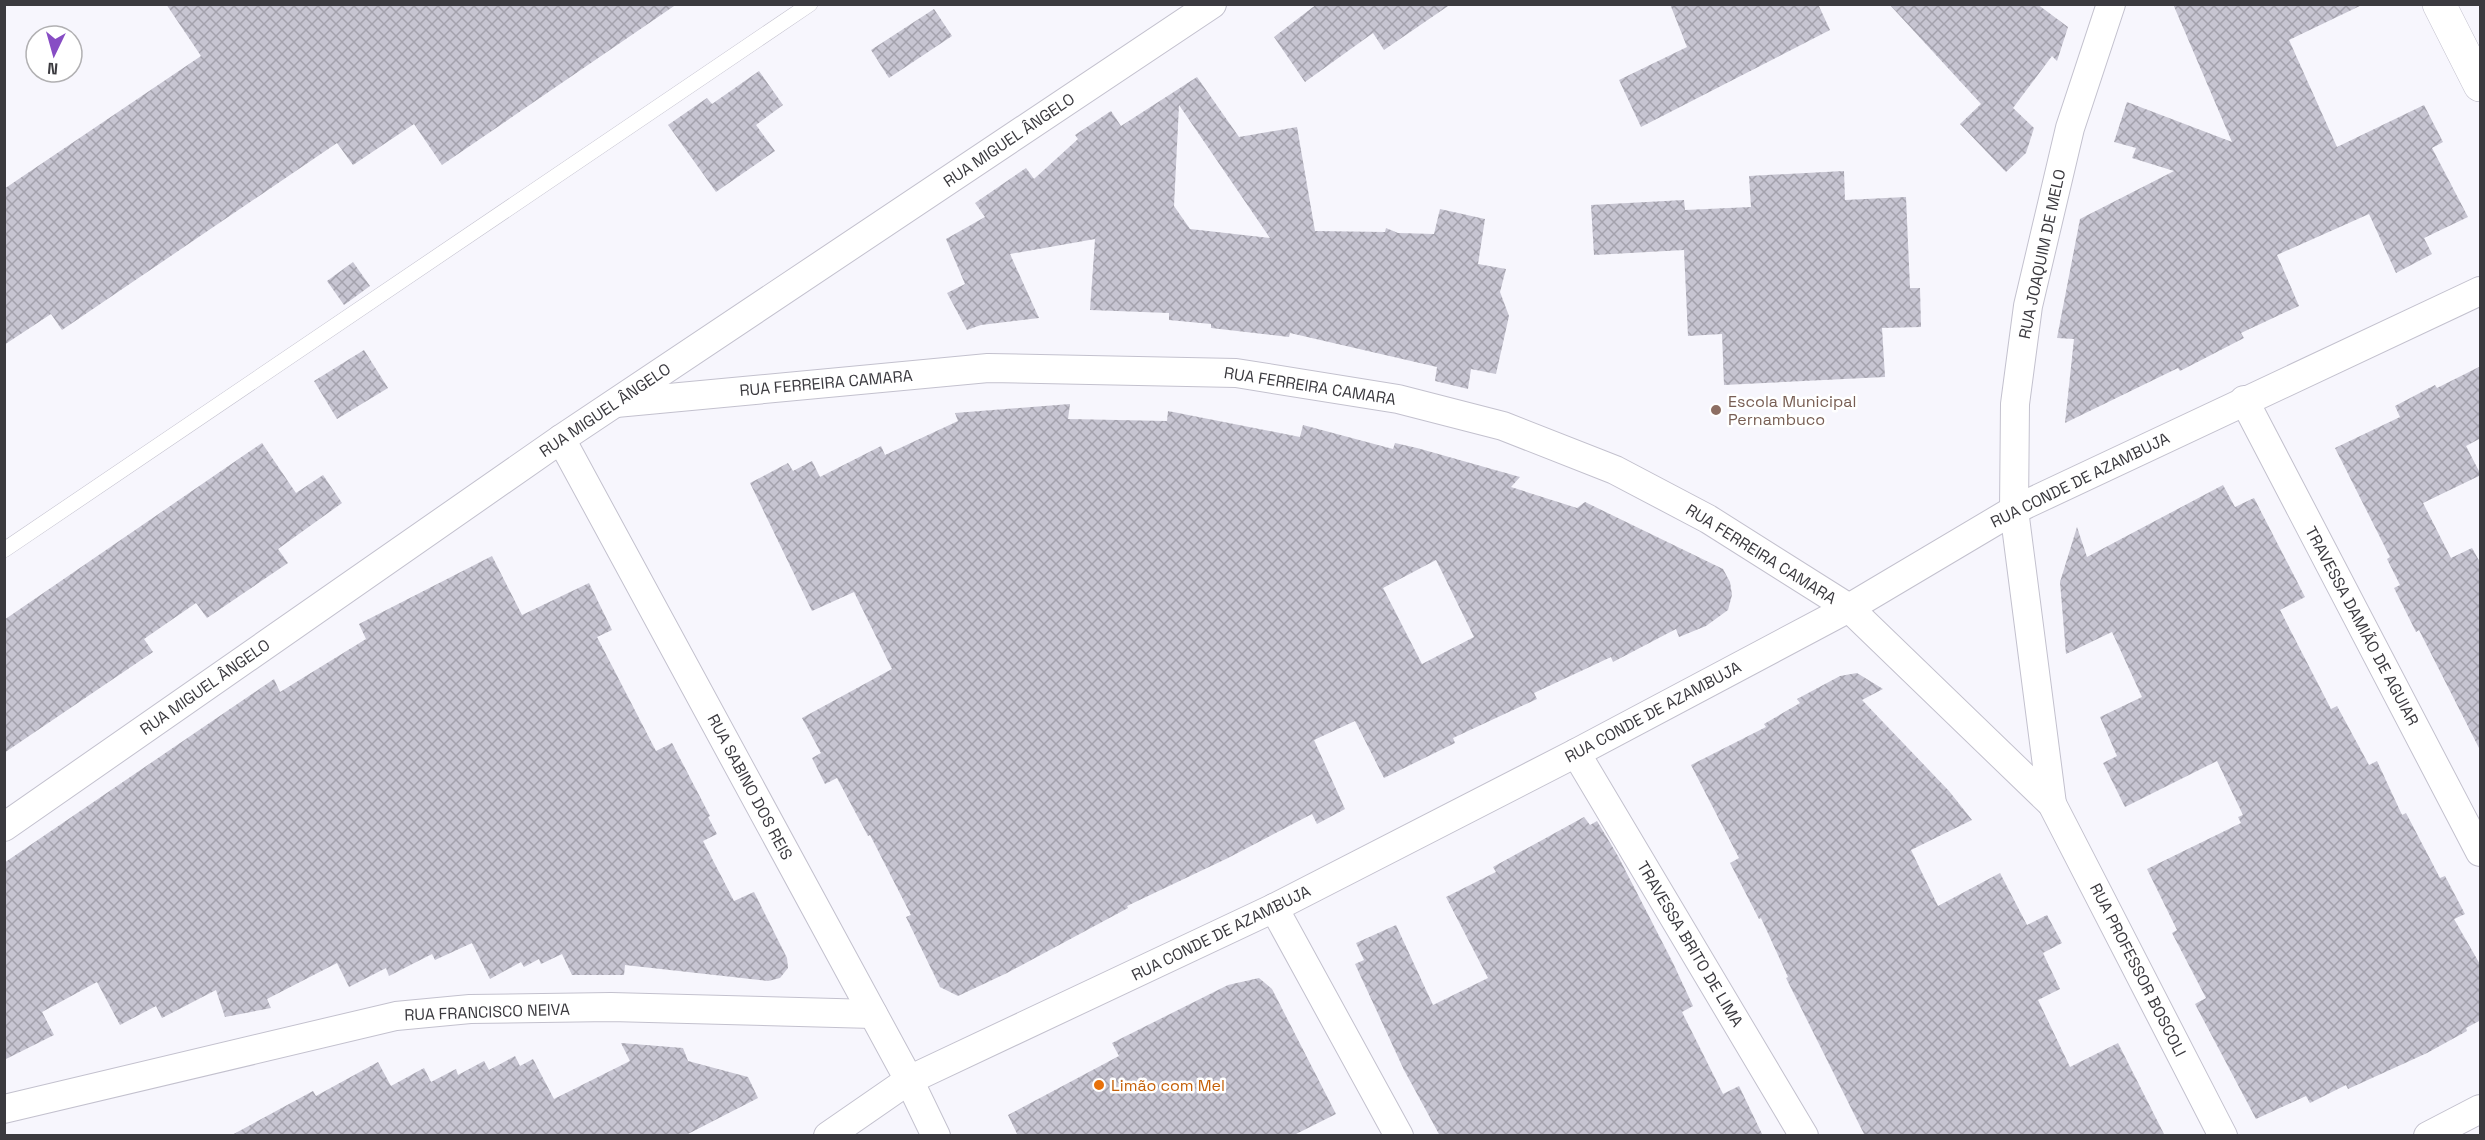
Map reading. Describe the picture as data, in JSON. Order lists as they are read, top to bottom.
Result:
{
  "streets": {
    "street": [
      "RUA MIGUEL ÂNGELO",
      "RUA JOAQUIM DE MELO",
      "RUA FERREIRA CAMARA",
      "RUA CONDE DE AZAMBUJA",
      "TRAVESSA DAMIÃO DE AGUIAR",
      "RUA SABINO DOS REIS",
      "TRAVESSA BRITO DE LIMA",
      "RUA PROFESSOR BOSCOLI",
      "RUA FRANCISCO NEIVA"
    ]
  },
  "crossings": [
    ["RUA MIGUEL ÂNGELO", "RUA FERREIRA CAMARA"],
    ["RUA MIGUEL ÂNGELO", "RUA SABINO DOS REIS"],
    ["RUA JOAQUIM DE MELO", "RUA CONDE DE AZAMBUJA"],
    ["RUA JOAQUIM DE MELO", "RUA PROFESSOR BOSCOLI"],
    ["RUA FERREIRA CAMARA", "RUA CONDE DE AZAMBUJA"],
    ["RUA FERREIRA CAMARA", "RUA PROFESSOR BOSCOLI"],
    ["RUA CONDE DE AZAMBUJA", "TRAVESSA DAMIÃO DE AGUIAR"],
    ["RUA CONDE DE AZAMBUJA", "RUA SABINO DOS REIS"],
    ["RUA CONDE DE AZAMBUJA", "TRAVESSA BRITO DE LIMA"],
    ["RUA CONDE DE AZAMBUJA", "RUA PROFESSOR BOSCOLI"],
    ["RUA SABINO DOS REIS", "RUA FRANCISCO NEIVA"]
  ],
  "places": ["Escola Municipal Pernambuco", "Limão com Mel"],
  "north": "bottom"
}
